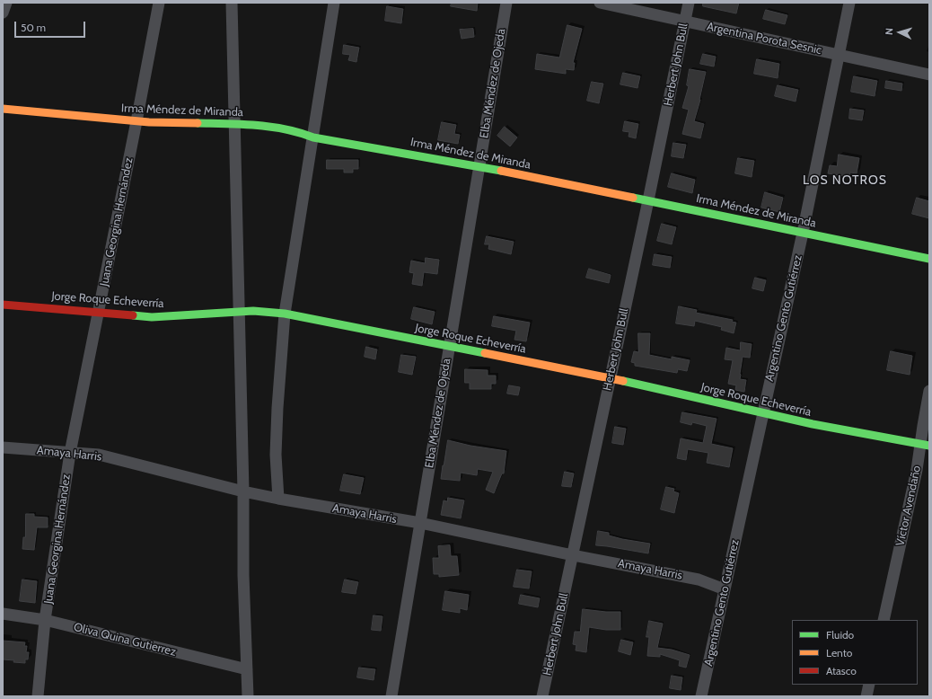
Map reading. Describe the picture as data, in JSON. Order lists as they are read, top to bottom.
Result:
{
  "streets": {
    "street": [
      "Argentina Porota Sesnic",
      "Herbert John Bull",
      "Elba Méndez de Ojeda",
      "Irma Méndez de Miranda",
      "Juana Georgina Hernández",
      "Jorge Roque Echeverría",
      "Argentino Gento Gutiérrez",
      "Amaya Harris",
      "Víctor Avendaño",
      "Oliva Quina Gutierrez"
    ]
  },
  "crossings": [
    ["Argentina Porota Sesnic", "Herbert John Bull"],
    ["Argentina Porota Sesnic", "Argentino Gento Gutiérrez"],
    ["Herbert John Bull", "Irma Méndez de Miranda"],
    ["Herbert John Bull", "Jorge Roque Echeverría"],
    ["Herbert John Bull", "Amaya Harris"],
    ["Elba Méndez de Ojeda", "Irma Méndez de Miranda"],
    ["Elba Méndez de Ojeda", "Jorge Roque Echeverría"],
    ["Elba Méndez de Ojeda", "Amaya Harris"],
    ["Irma Méndez de Miranda", "Juana Georgina Hernández"],
    ["Irma Méndez de Miranda", "Argentino Gento Gutiérrez"],
    ["Juana Georgina Hernández", "Jorge Roque Echeverría"],
    ["Juana Georgina Hernández", "Amaya Harris"],
    ["Juana Georgina Hernández", "Oliva Quina Gutierrez"],
    ["Jorge Roque Echeverría", "Argentino Gento Gutiérrez"],
    ["Jorge Roque Echeverría", "Víctor Avendaño"],
    ["Argentino Gento Gutiérrez", "Amaya Harris"]
  ],
  "districts": ["LOS NOTROS"],
  "legend": ["Fluido", "Lento", "Atasco"],
  "scale_bar": "50 m",
  "north": "left"
}
